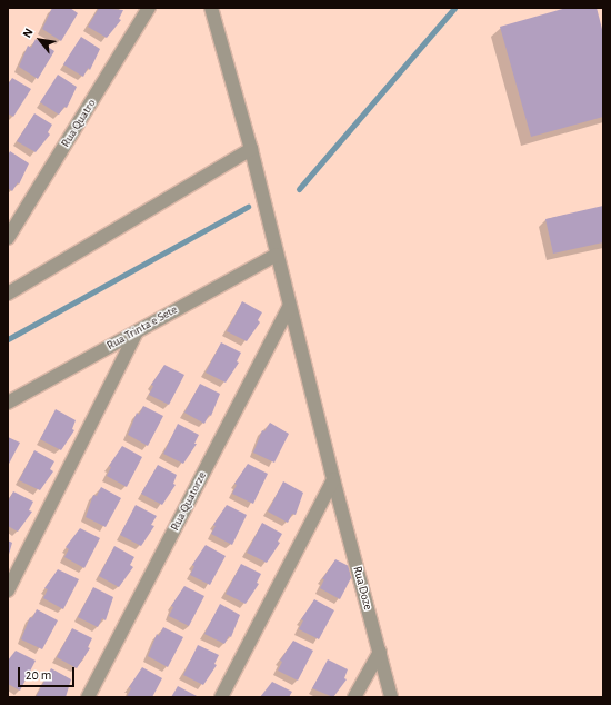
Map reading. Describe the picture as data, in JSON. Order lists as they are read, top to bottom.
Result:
{
  "streets": {
    "street": [
      "Rua Quatro",
      "Rua Trinta e Sete",
      "Rua Quatorze",
      "Rua Doze"
    ]
  },
  "crossings": [
    ["Rua Trinta e Sete", "Rua Doze"],
    ["Rua Quatorze", "Rua Doze"]
  ],
  "scale_bar": "20 m",
  "north": "top left"
}
